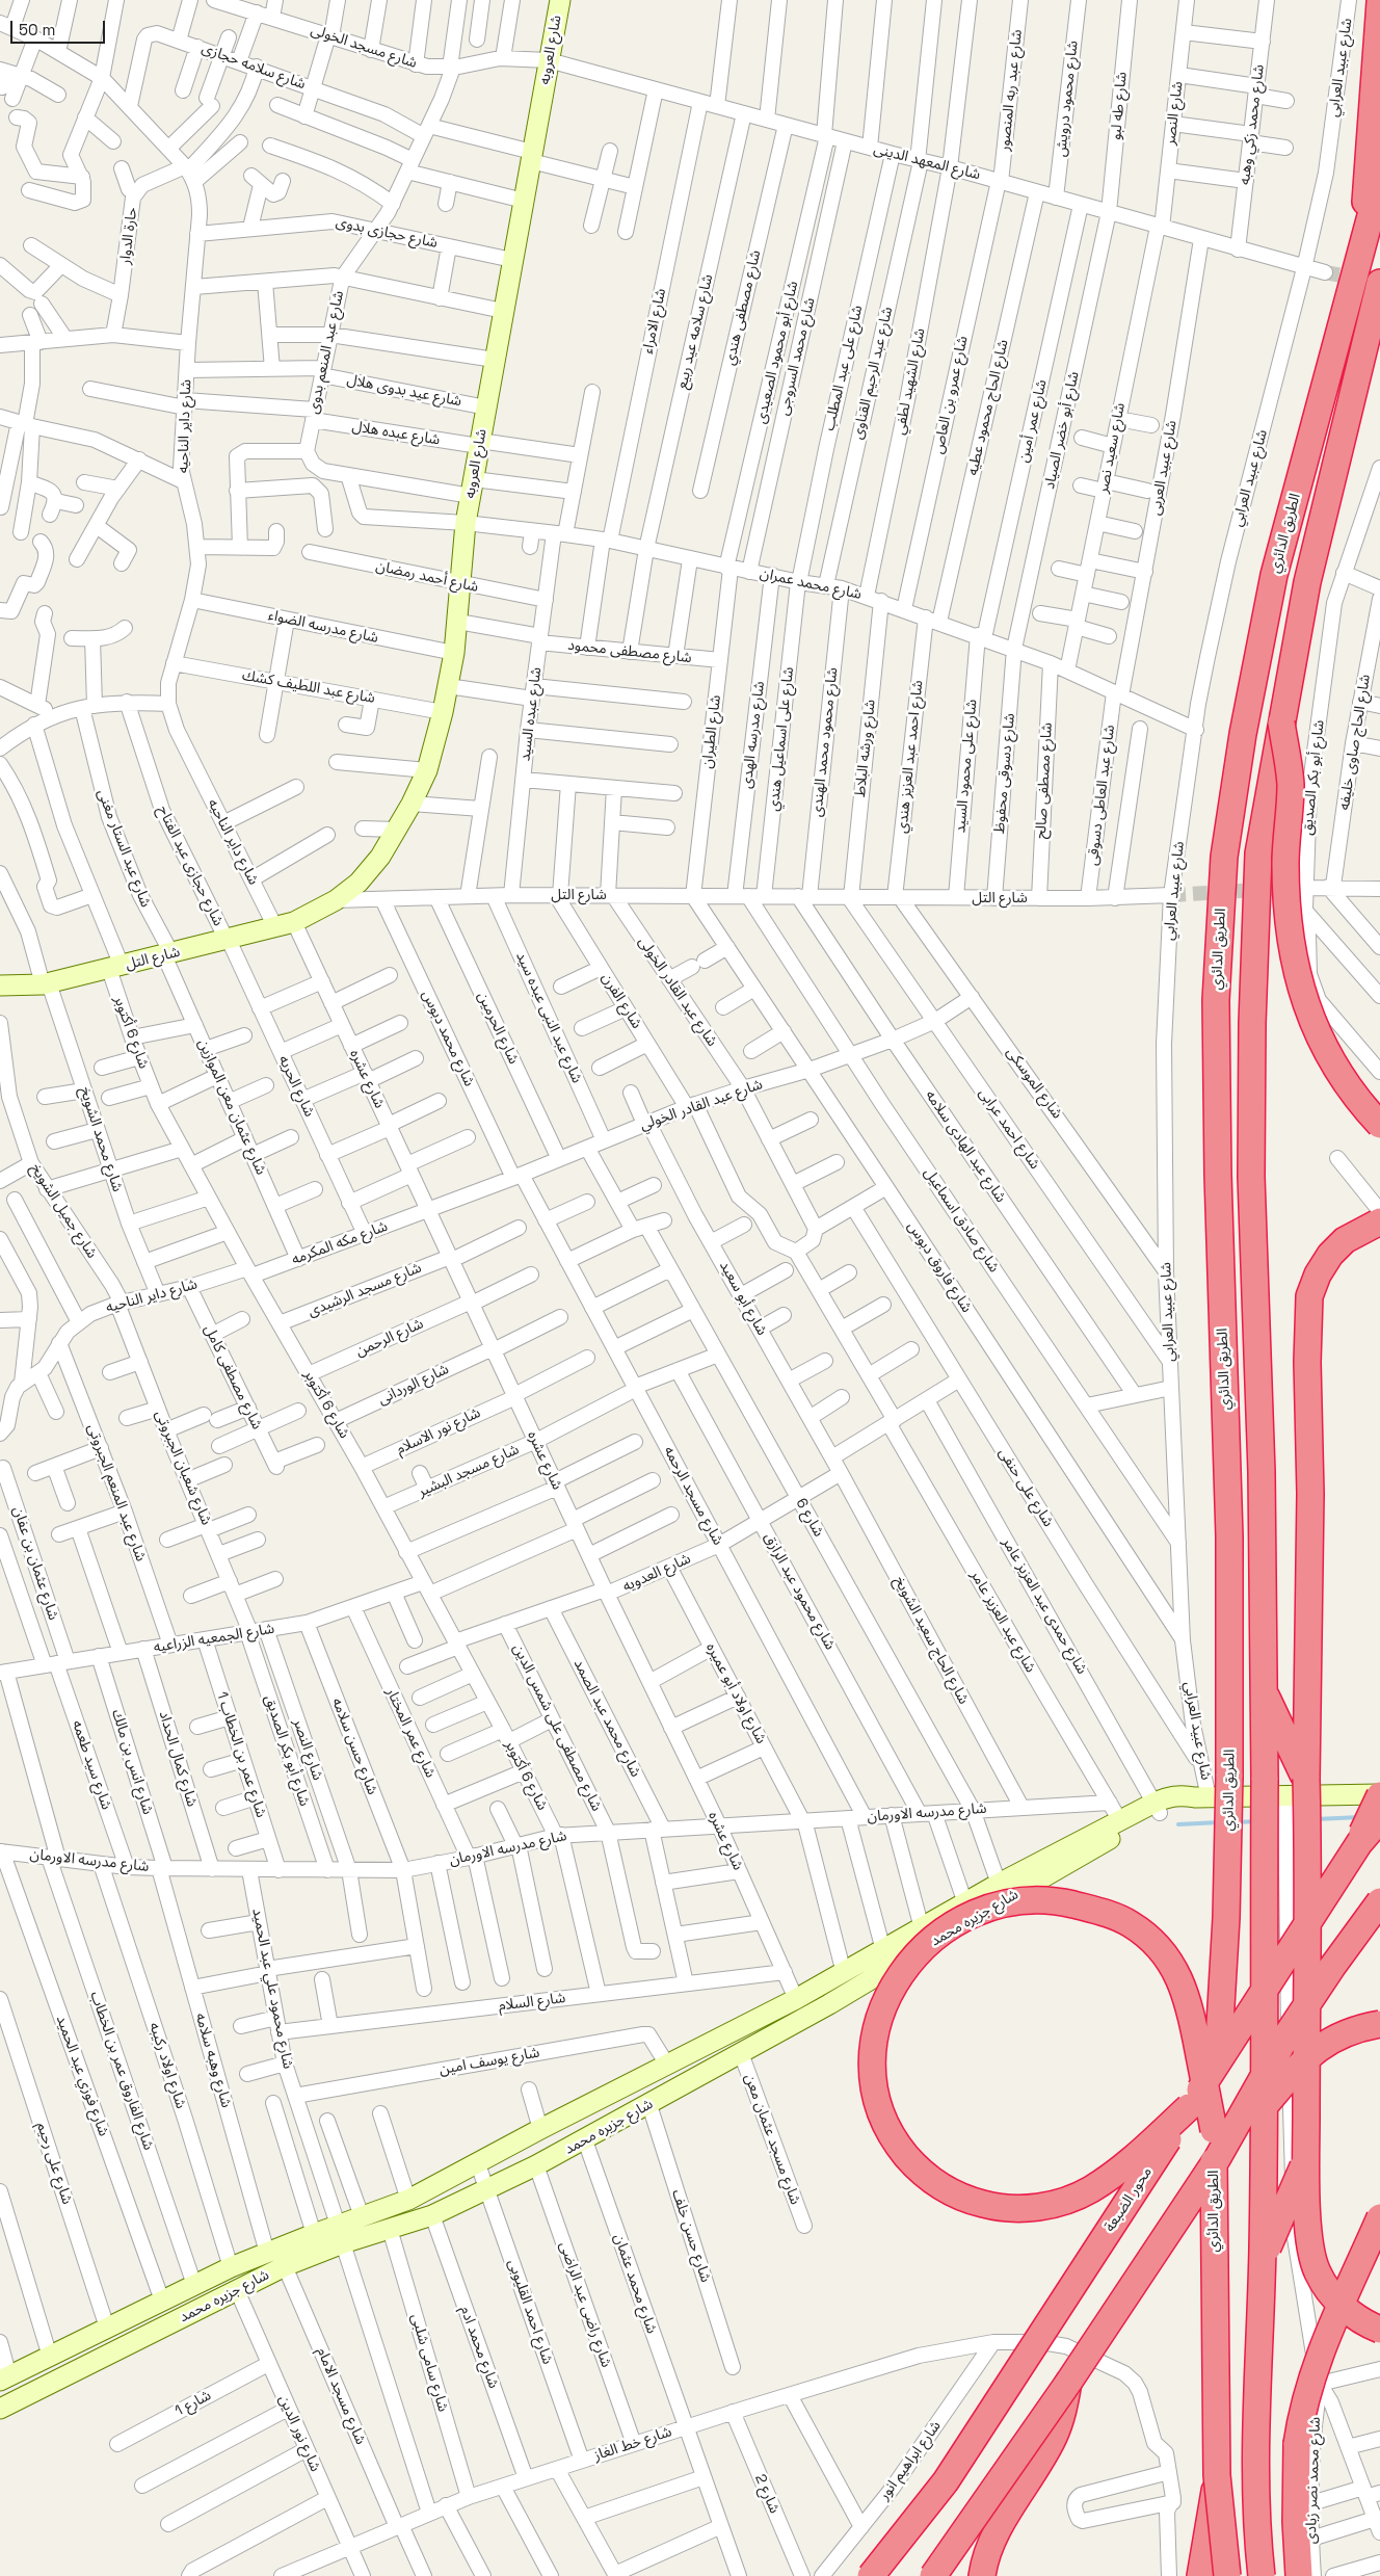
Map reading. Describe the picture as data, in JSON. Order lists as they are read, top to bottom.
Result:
{
  "streets": {
    "highway": ["الطريق الدائري", "محور الضبعة"],
    "main road": ["شارع العروبه", "شارع التل", "شارع جزيره محمد"],
    "street": [
      "شارع مسجد الخولى",
      "شارع سلامه حجازى",
      "شارع عبيد العرابي",
      "شارع عبد ربه المنصور",
      "شارع محمود درويش",
      "شارع طه لبو",
      "شارع النصر",
      "شارع محمد زكي وهبه",
      "شارع المعهد الدينى",
      "شارع حجازى بدوى",
      "حارة الدوار",
      "شارع مصطفى هندي",
      "شارع الامراء",
      "شارع سلامه عيد ربيع",
      "شارع عبد المنعم بدوى",
      "شارع أبو محمود الصعيدى",
      "شارع محمد السروجى",
      "شارع على عبد المطلب",
      "شارع عبد الرحيم القناوى",
      "شارع الشهيد لطفي",
      "شارع عيد بدوى هلال",
      "شارع عمرو بن العاص",
      "شارع الحاج محمود عطيه",
      "شارع عمر أمين",
      "شارع داير الناحيه",
      "شارع أبو خضر الصياد",
      "شارع عبده هلال",
      "شارع سعيد نصر",
      "شارع عبيد العربى",
      "شارع أحمد رمضان",
      "شارع محمد عمران",
      "شارع مدرسه الضواء",
      "شارع مصطفى محمود",
      "شارع عبد اللطيف كشك",
      "شارع عبده السيد",
      "شارع الطيران",
      "شارع مدرسه الهدى",
      "شارع على اسماعيل هندي",
      "شارع محمود محمد الهندى",
      "شارع الحاج صاوى خليفه",
      "شارع ورشه البلاط",
      "شارع احمد عبد العزيز هندي",
      "شارع على محمود السيد",
      "شارع دسوقى محفوظ",
      "شارع أبو بكر الصديق",
      "شارع مصطفى صالح",
      "شارع عبد العاطى دسوقى",
      "شارع عبد الستار مغنى",
      "شارع حجازى عبد الفتاح",
      "شارع عبد القادر الخولى",
      "شارع الفرن",
      "شارع عبد النبى عبده سيد",
      "شارع الحرمين",
      "شارع 6 أكتوبر",
      "شارع محمد دبوس",
      "شارع عشره",
      "شارع الموسكى",
      "شارع الحريه",
      "شارع عبد القادر الخولي",
      "شارع عثمان معن الموازين",
      "شارع احمد عرابى",
      "شارع محمد الشويخ",
      "شارع عبد الهادى سلامه",
      "شارع جميل الشويخ",
      "شارع صادق اسماعيل",
      "شارع مكه المكرمه",
      "شارع فاروق دبوس",
      "شارع مسجد الرشيدى",
      "شارع أبو سعيد",
      "شارع الرحمن",
      "شارع مصطفى كامل",
      "شارع الوردانى",
      "شارع نور الاسلام",
      "شارع شعبان الجبروتى",
      "شارع مسجد البشير",
      "شارع على حنفى",
      "شارع عبد المنعم الجبروتى",
      "شارع مسجد الرحمه",
      "شارع 6",
      "شارع عثمان بن عفان",
      "شارع العدويه",
      "شارع محمود عبد الرازق",
      "شارع حمدى عبد العزيز عامر",
      "شارع عبد العزيز عامر",
      "شارع الجمعيه الزراعيه",
      "شارع الحاج سعيد الشويخ",
      "شارع اولاد أبو عميره",
      "شارع محمد عبد الصمد",
      "شارع مصطفى على شمس الدين",
      "شارع عمر المختار",
      "شارع حسن سلامه",
      "شارع عمر بن الخطاب 1",
      "شارع كمال الحداد",
      "شارع انس بن مالك",
      "شارع سيد طعمه",
      "شارع مدرسه الاورمان",
      "شارع محمود علي عبد الحميد",
      "شارع السلام",
      "شارع وهبه سلامه",
      "شارع يوسف امين",
      "شارع اولاد ركيبه",
      "شارع الفاروق عمر بن الخطاب",
      "شارع فوزي عبد الحميد",
      "شارع مسجد عثمان معن",
      "شارع على رحيم",
      "شارع حسن خلف",
      "شارع محمد عثمان",
      "شارع راضى عبد الراضى",
      "شارع احمد القليوبى",
      "شارع محمد ادم",
      "شارع سامى شلبى",
      "شارع مسجد الامام",
      "شارع 1",
      "شارع نور الدين",
      "شارع خط الغاز",
      "شارع ابراهيم انور",
      "شارع محمد نصر زبادى",
      "شارع 2"
    ]
  },
  "crossings": [
    ["شارع مسجد الخولى", "شارع العروبه"],
    ["شارع مسجد الخولى", "شارع المعهد الدينى"],
    ["شارع مسجد الخولى", "شارع عبد المنعم بدوى"],
    ["شارع العروبه", "شارع سلامه حجازى"],
    ["شارع العروبه", "شارع المعهد الدينى"],
    ["شارع العروبه", "شارع حجازى بدوى"],
    ["شارع العروبه", "شارع عيد بدوى هلال"],
    ["شارع العروبه", "شارع عبده هلال"],
    ["شارع العروبه", "شارع أحمد رمضان"],
    ["شارع العروبه", "شارع محمد عمران"],
    ["شارع العروبه", "شارع مدرسه الضواء"],
    ["شارع العروبه", "شارع مصطفى محمود"],
    ["شارع العروبه", "شارع عبد اللطيف كشك"],
    ["شارع العروبه", "شارع التل"],
    ["شارع سلامه حجازى", "شارع عبد المنعم بدوى"],
    ["شارع عبيد العرابي", "شارع المعهد الدينى"],
    ["شارع عبيد العرابي", "شارع محمد عمران"],
    ["شارع عبيد العرابي", "شارع التل"],
    ["شارع عبيد العرابي", "شارع الموسكى"],
    ["شارع عبيد العرابي", "شارع احمد عرابى"],
    ["شارع عبيد العرابي", "شارع صادق اسماعيل"],
    ["شارع عبيد العرابي", "شارع فاروق دبوس"],
    ["شارع عبيد العرابي", "شارع على حنفى"],
    ["شارع عبيد العرابي", "شارع جزيره محمد"],
    ["شارع عبد ربه المنصور", "شارع المعهد الدينى"],
    ["شارع عبد ربه المنصور", "شارع عمرو بن العاص"],
    ["شارع محمود درويش", "شارع المعهد الدينى"],
    ["شارع طه لبو", "شارع المعهد الدينى"],
    ["شارع طه لبو", "شارع أبو خضر الصياد"],
    ["شارع النصر", "شارع المعهد الدينى"],
    ["شارع النصر", "شارع سعيد نصر"],
    ["شارع النصر", "شارع الجمعيه الزراعيه"],
    ["شارع النصر", "شارع مدرسه الاورمان"],
    ["شارع محمد زكي وهبه", "شارع المعهد الدينى"],
    ["شارع المعهد الدينى", "شارع مصطفى هندي"],
    ["شارع المعهد الدينى", "شارع الامراء"],
    ["شارع المعهد الدينى", "شارع سلامه عيد ربيع"],
    ["شارع المعهد الدينى", "شارع أبو محمود الصعيدى"],
    ["شارع المعهد الدينى", "شارع محمد السروجى"],
    ["شارع المعهد الدينى", "شارع على عبد المطلب"],
    ["شارع المعهد الدينى", "شارع عبد الرحيم القناوى"],
    ["شارع المعهد الدينى", "شارع الشهيد لطفي"],
    ["شارع المعهد الدينى", "شارع عمرو بن العاص"],
    ["شارع المعهد الدينى", "شارع الحاج محمود عطيه"],
    ["شارع المعهد الدينى", "شارع عمر أمين"],
    ["شارع المعهد الدينى", "شارع أبو خضر الصياد"],
    ["شارع المعهد الدينى", "شارع سعيد نصر"],
    ["شارع المعهد الدينى", "شارع عبيد العربى"],
    ["شارع حجازى بدوى", "شارع عبد المنعم بدوى"],
    ["شارع حجازى بدوى", "شارع داير الناحيه"],
    ["حارة الدوار", "شارع داير الناحيه"],
    ["شارع الامراء", "شارع محمد عمران"],
    ["شارع سلامه عيد ربيع", "شارع محمد عمران"],
    ["شارع سلامه عيد ربيع", "شارع مصطفى محمود"],
    ["شارع عبد المنعم بدوى", "شارع عيد بدوى هلال"],
    ["شارع عبد المنعم بدوى", "شارع عبده هلال"],
    ["شارع أبو محمود الصعيدى", "شارع محمد عمران"],
    ["شارع أبو محمود الصعيدى", "شارع الطيران"],
    ["شارع محمد السروجى", "شارع محمد عمران"],
    ["شارع على عبد المطلب", "شارع محمد عمران"],
    ["شارع على عبد المطلب", "شارع على اسماعيل هندي"],
    ["شارع عبد الرحيم القناوى", "شارع محمد عمران"],
    ["شارع الشهيد لطفي", "شارع محمد عمران"],
    ["شارع الشهيد لطفي", "شارع ورشه البلاط"],
    ["شارع عيد بدوى هلال", "شارع داير الناحيه"],
    ["شارع عمرو بن العاص", "شارع محمد عمران"],
    ["شارع الحاج محمود عطيه", "شارع محمد عمران"],
    ["شارع عمر أمين", "شارع محمد عمران"],
    ["شارع عمر أمين", "شارع على محمود السيد"],
    ["شارع داير الناحيه", "شارع عبده هلال"],
    ["شارع داير الناحيه", "شارع مدرسه الضواء"],
    ["شارع داير الناحيه", "شارع عبد اللطيف كشك"],
    ["شارع داير الناحيه", "شارع التل"],
    ["شارع داير الناحيه", "شارع 6 أكتوبر"],
    ["شارع داير الناحيه", "شارع عشره"],
    ["شارع داير الناحيه", "شارع محمد الشويخ"],
    ["شارع داير الناحيه", "شارع جميل الشويخ"],
    ["شارع داير الناحيه", "شارع مكه المكرمه"],
    ["شارع داير الناحيه", "شارع مصطفى كامل"],
    ["شارع داير الناحيه", "شارع شعبان الجبروتى"],
    ["شارع داير الناحيه", "شارع عبد المنعم الجبروتى"],
    ["شارع أبو خضر الصياد", "شارع محمد عمران"],
    ["شارع أبو خضر الصياد", "شارع دسوقى محفوظ"],
    ["شارع عبده هلال", "شارع عبده السيد"],
    ["شارع سعيد نصر", "شارع محمد عمران"],
    ["شارع عبيد العربى", "شارع محمد عمران"],
    ["شارع عبيد العربى", "شارع عبد العاطى دسوقى"],
    ["شارع أحمد رمضان", "شارع عبده السيد"],
    ["شارع محمد عمران", "شارع عبده السيد"],
    ["شارع محمد عمران", "شارع الطيران"],
    ["شارع محمد عمران", "شارع مدرسه الهدى"],
    ["شارع محمد عمران", "شارع على اسماعيل هندي"],
    ["شارع محمد عمران", "شارع محمود محمد الهندى"],
    ["شارع محمد عمران", "شارع ورشه البلاط"],
    ["شارع محمد عمران", "شارع احمد عبد العزيز هندي"],
    ["شارع محمد عمران", "شارع على محمود السيد"],
    ["شارع محمد عمران", "شارع دسوقى محفوظ"],
    ["شارع محمد عمران", "شارع مصطفى صالح"],
    ["شارع محمد عمران", "شارع عبد العاطى دسوقى"],
    ["شارع مصطفى محمود", "شارع عبده السيد"],
    ["شارع مصطفى محمود", "شارع الطيران"],
    ["شارع عبده السيد", "شارع التل"],
    ["شارع الطيران", "شارع التل"],
    ["شارع الطيران", "شارع فاروق دبوس"],
    ["شارع مدرسه الهدى", "شارع التل"],
    ["شارع مدرسه الهدى", "شارع صادق اسماعيل"],
    ["شارع على اسماعيل هندي", "شارع التل"],
    ["شارع محمود محمد الهندى", "شارع التل"],
    ["شارع محمود محمد الهندى", "شارع عبد الهادى سلامه"],
    ["شارع ورشه البلاط", "شارع التل"],
    ["شارع ورشه البلاط", "شارع احمد عرابى"],
    ["شارع احمد عبد العزيز هندي", "شارع التل"],
    ["شارع احمد عبد العزيز هندي", "شارع الموسكى"],
    ["شارع على محمود السيد", "شارع التل"],
    ["شارع دسوقى محفوظ", "شارع التل"],
    ["شارع أبو بكر الصديق", "شارع شعبان الجبروتى"],
    ["شارع أبو بكر الصديق", "شارع الجمعيه الزراعيه"],
    ["شارع أبو بكر الصديق", "شارع مدرسه الاورمان"],
    ["شارع مصطفى صالح", "شارع التل"],
    ["شارع عبد العاطى دسوقى", "شارع التل"],
    ["شارع عبد الستار مغنى", "شارع التل"],
    ["شارع عبد الستار مغنى", "شارع عثمان معن الموازين"],
    ["شارع حجازى عبد الفتاح", "شارع التل"],
    ["شارع حجازى عبد الفتاح", "شارع الحريه"],
    ["شارع التل", "شارع عبد القادر الخولى"],
    ["شارع التل", "شارع الفرن"],
    ["شارع التل", "شارع عبد النبى عبده سيد"],
    ["شارع التل", "شارع الحرمين"],
    ["شارع التل", "شارع 6 أكتوبر"],
    ["شارع التل", "شارع محمد دبوس"],
    ["شارع التل", "شارع عشره"],
    ["شارع التل", "شارع الموسكى"],
    ["شارع التل", "شارع الحريه"],
    ["شارع التل", "شارع عثمان معن الموازين"],
    ["شارع التل", "شارع احمد عرابى"],
    ["شارع التل", "شارع محمد الشويخ"],
    ["شارع التل", "شارع عبد الهادى سلامه"],
    ["شارع التل", "شارع صادق اسماعيل"],
    ["شارع التل", "شارع فاروق دبوس"],
    ["شارع عبد القادر الخولى", "شارع عبد القادر الخولي"],
    ["شارع الفرن", "شارع عبد القادر الخولي"],
    ["شارع الفرن", "شارع عبد العزيز عامر"],
    ["شارع عبد النبى عبده سيد", "شارع عبد القادر الخولي"],
    ["شارع الحرمين", "شارع عبد القادر الخولي"],
    ["شارع 6 أكتوبر", "شارع مكه المكرمه"],
    ["شارع 6 أكتوبر", "شارع مسجد الرشيدى"],
    ["شارع 6 أكتوبر", "شارع الرحمن"],
    ["شارع 6 أكتوبر", "شارع الوردانى"],
    ["شارع 6 أكتوبر", "شارع نور الاسلام"],
    ["شارع 6 أكتوبر", "شارع مسجد البشير"],
    ["شارع 6 أكتوبر", "شارع العدويه"],
    ["شارع 6 أكتوبر", "شارع الجمعيه الزراعيه"],
    ["شارع 6 أكتوبر", "شارع مدرسه الاورمان"],
    ["شارع 6 أكتوبر", "شارع السلام"],
    ["شارع محمد دبوس", "شارع عبد القادر الخولي"],
    ["شارع محمد دبوس", "شارع مسجد الرحمه"],
    ["شارع عشره", "شارع عبد القادر الخولي"],
    ["شارع عشره", "شارع مكه المكرمه"],
    ["شارع عشره", "شارع مسجد الرشيدى"],
    ["شارع عشره", "شارع الرحمن"],
    ["شارع عشره", "شارع الوردانى"],
    ["شارع عشره", "شارع نور الاسلام"],
    ["شارع عشره", "شارع مسجد البشير"],
    ["شارع عشره", "شارع العدويه"],
    ["شارع عشره", "شارع مدرسه الاورمان"],
    ["شارع عشره", "شارع جزيره محمد"],
    ["شارع عشره", "شارع السلام"],
    ["شارع الموسكى", "شارع عبد القادر الخولي"],
    ["شارع الحريه", "شارع مكه المكرمه"],
    ["شارع عبد القادر الخولي", "شارع احمد عرابى"],
    ["شارع عبد القادر الخولي", "شارع عبد الهادى سلامه"],
    ["شارع عبد القادر الخولي", "شارع صادق اسماعيل"],
    ["شارع عبد القادر الخولي", "شارع مكه المكرمه"],
    ["شارع عبد القادر الخولي", "شارع فاروق دبوس"],
    ["شارع عبد القادر الخولي", "شارع أبو سعيد"],
    ["شارع عبد القادر الخولي", "شارع مسجد الرحمه"],
    ["شارع عبد القادر الخولي", "شارع 6"],
    ["شارع عثمان معن الموازين", "شارع مكه المكرمه"],
    ["شارع جميل الشويخ", "شارع شعبان الجبروتى"],
    ["شارع أبو سعيد", "شارع العدويه"],
    ["شارع أبو سعيد", "شارع الحاج سعيد الشويخ"],
    ["شارع شعبان الجبروتى", "شارع الجمعيه الزراعيه"],
    ["شارع مسجد البشير", "شارع مسجد الرحمه"],
    ["شارع عبد المنعم الجبروتى", "شارع الجمعيه الزراعيه"],
    ["شارع مسجد الرحمه", "شارع العدويه"],
    ["شارع مسجد الرحمه", "شارع مدرسه الاورمان"],
    ["شارع 6", "شارع العدويه"],
    ["شارع 6", "شارع مدرسه الاورمان"],
    ["شارع 6", "شارع جزيره محمد"],
    ["شارع عثمان بن عفان", "شارع الجمعيه الزراعيه"],
    ["شارع عثمان بن عفان", "شارع سيد طعمه"],
    ["شارع العدويه", "شارع محمود عبد الرازق"],
    ["شارع العدويه", "شارع الحاج سعيد الشويخ"],
    ["شارع العدويه", "شارع اولاد أبو عميره"],
    ["شارع العدويه", "شارع محمد عبد الصمد"],
    ["شارع العدويه", "شارع مصطفى على شمس الدين"],
    ["شارع محمود عبد الرازق", "شارع مدرسه الاورمان"],
    ["شارع محمود عبد الرازق", "شارع جزيره محمد"],
    ["شارع حمدى عبد العزيز عامر", "شارع جزيره محمد"],
    ["شارع عبد العزيز عامر", "شارع مدرسه الاورمان"],
    ["شارع عبد العزيز عامر", "شارع جزيره محمد"],
    ["شارع الجمعيه الزراعيه", "شارع عمر المختار"],
    ["شارع الجمعيه الزراعيه", "شارع حسن سلامه"],
    ["شارع الجمعيه الزراعيه", "شارع عمر بن الخطاب 1"],
    ["شارع الجمعيه الزراعيه", "شارع كمال الحداد"],
    ["شارع الجمعيه الزراعيه", "شارع انس بن مالك"],
    ["شارع الجمعيه الزراعيه", "شارع سيد طعمه"],
    ["شارع الجمعيه الزراعيه", "شارع الفاروق عمر بن الخطاب"],
    ["شارع الحاج سعيد الشويخ", "شارع مدرسه الاورمان"],
    ["شارع اولاد أبو عميره", "شارع مدرسه الاورمان"],
    ["شارع اولاد أبو عميره", "شارع جزيره محمد"],
    ["شارع محمد عبد الصمد", "شارع مدرسه الاورمان"],
    ["شارع محمد عبد الصمد", "شارع السلام"],
    ["شارع مصطفى على شمس الدين", "شارع مدرسه الاورمان"],
    ["شارع عمر المختار", "شارع مدرسه الاورمان"],
    ["شارع حسن سلامه", "شارع مدرسه الاورمان"],
    ["شارع عمر بن الخطاب 1", "شارع مدرسه الاورمان"],
    ["شارع كمال الحداد", "شارع مدرسه الاورمان"],
    ["شارع انس بن مالك", "شارع مدرسه الاورمان"],
    ["شارع انس بن مالك", "شارع وهبه سلامه"],
    ["شارع سيد طعمه", "شارع مدرسه الاورمان"],
    ["شارع مدرسه الاورمان", "شارع جزيره محمد"],
    ["شارع مدرسه الاورمان", "شارع محمود علي عبد الحميد"],
    ["شارع مدرسه الاورمان", "شارع وهبه سلامه"],
    ["شارع مدرسه الاورمان", "شارع اولاد ركيبه"],
    ["شارع مدرسه الاورمان", "شارع الفاروق عمر بن الخطاب"],
    ["شارع مدرسه الاورمان", "شارع فوزي عبد الحميد"],
    ["شارع جزيره محمد", "شارع محمود علي عبد الحميد"],
    ["شارع جزيره محمد", "شارع وهبه سلامه"],
    ["شارع جزيره محمد", "شارع يوسف امين"],
    ["شارع جزيره محمد", "شارع اولاد ركيبه"],
    ["شارع جزيره محمد", "شارع الفاروق عمر بن الخطاب"],
    ["شارع جزيره محمد", "شارع فوزي عبد الحميد"],
    ["شارع جزيره محمد", "شارع مسجد عثمان معن"],
    ["شارع جزيره محمد", "شارع على رحيم"],
    ["شارع جزيره محمد", "شارع حسن خلف"],
    ["شارع جزيره محمد", "شارع محمد عثمان"],
    ["شارع جزيره محمد", "شارع راضى عبد الراضى"],
    ["شارع جزيره محمد", "شارع احمد القليوبى"],
    ["شارع جزيره محمد", "شارع محمد ادم"],
    ["شارع جزيره محمد", "شارع سامى شلبى"],
    ["شارع جزيره محمد", "شارع مسجد الامام"],
    ["شارع جزيره محمد", "شارع نور الدين"],
    ["شارع محمود علي عبد الحميد", "شارع السلام"],
    ["شارع محمود علي عبد الحميد", "شارع يوسف امين"],
    ["شارع محمود علي عبد الحميد", "شارع خط الغاز"],
    ["شارع محمد عثمان", "شارع خط الغاز"],
    ["شارع راضى عبد الراضى", "شارع خط الغاز"],
    ["شارع احمد القليوبى", "شارع خط الغاز"],
    ["شارع محمد ادم", "شارع خط الغاز"],
    ["شارع سامى شلبى", "شارع خط الغاز"],
    ["شارع مسجد الامام", "شارع خط الغاز"],
    ["شارع 1", "شارع نور الدين"],
    ["شارع نور الدين", "شارع خط الغاز"],
    ["شارع خط الغاز", "شارع ابراهيم انور"],
    ["شارع خط الغاز", "شارع 2"]
  ],
  "scale_bar": "50 m"
}
